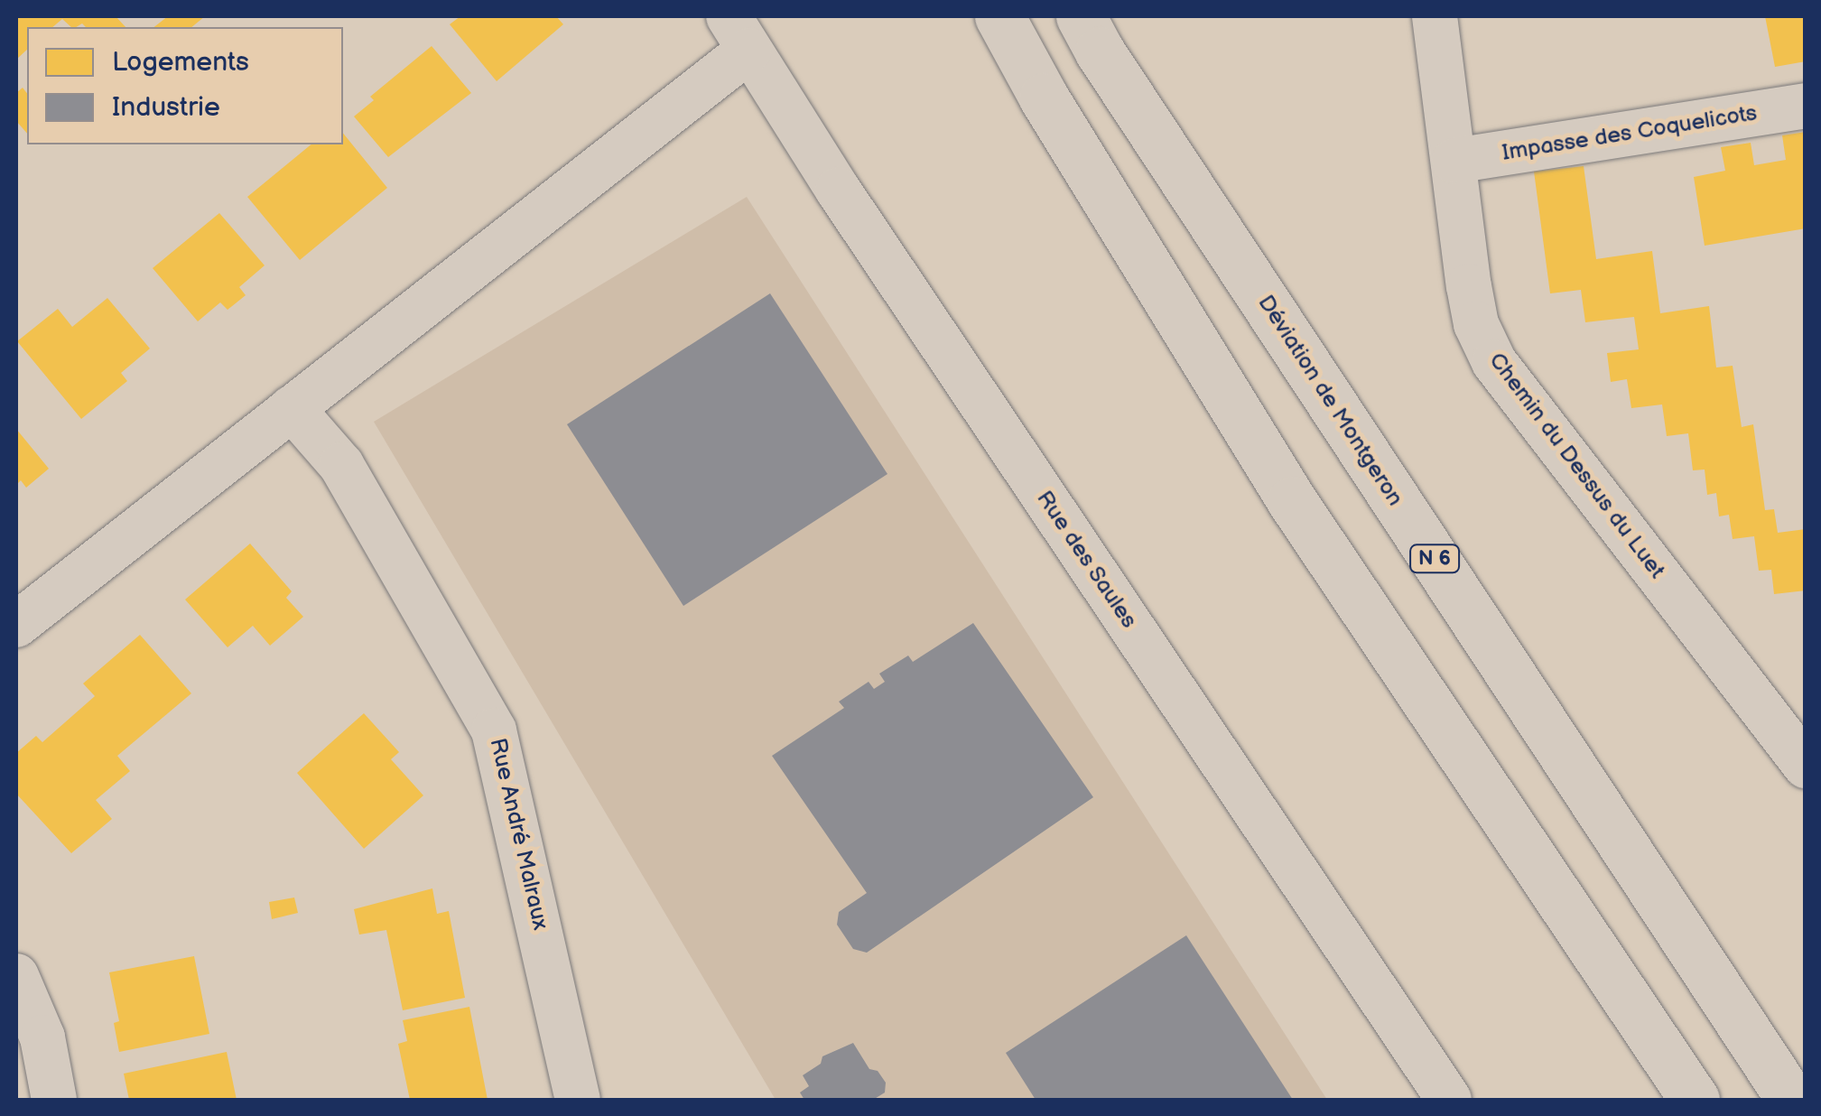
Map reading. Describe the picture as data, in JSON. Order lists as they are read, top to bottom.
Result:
{
  "streets": {
    "main road": ["Déviation de Montgeron", "N 6"],
    "street": [
      "Impasse des Coquelicots",
      "Chemin du Dessus du Luet",
      "Rue des Saules",
      "Rue André Malraux"
    ]
  },
  "crossings": [
    ["Impasse des Coquelicots", "Chemin du Dessus du Luet"]
  ],
  "legend": ["Logements", "Industrie"]
}
